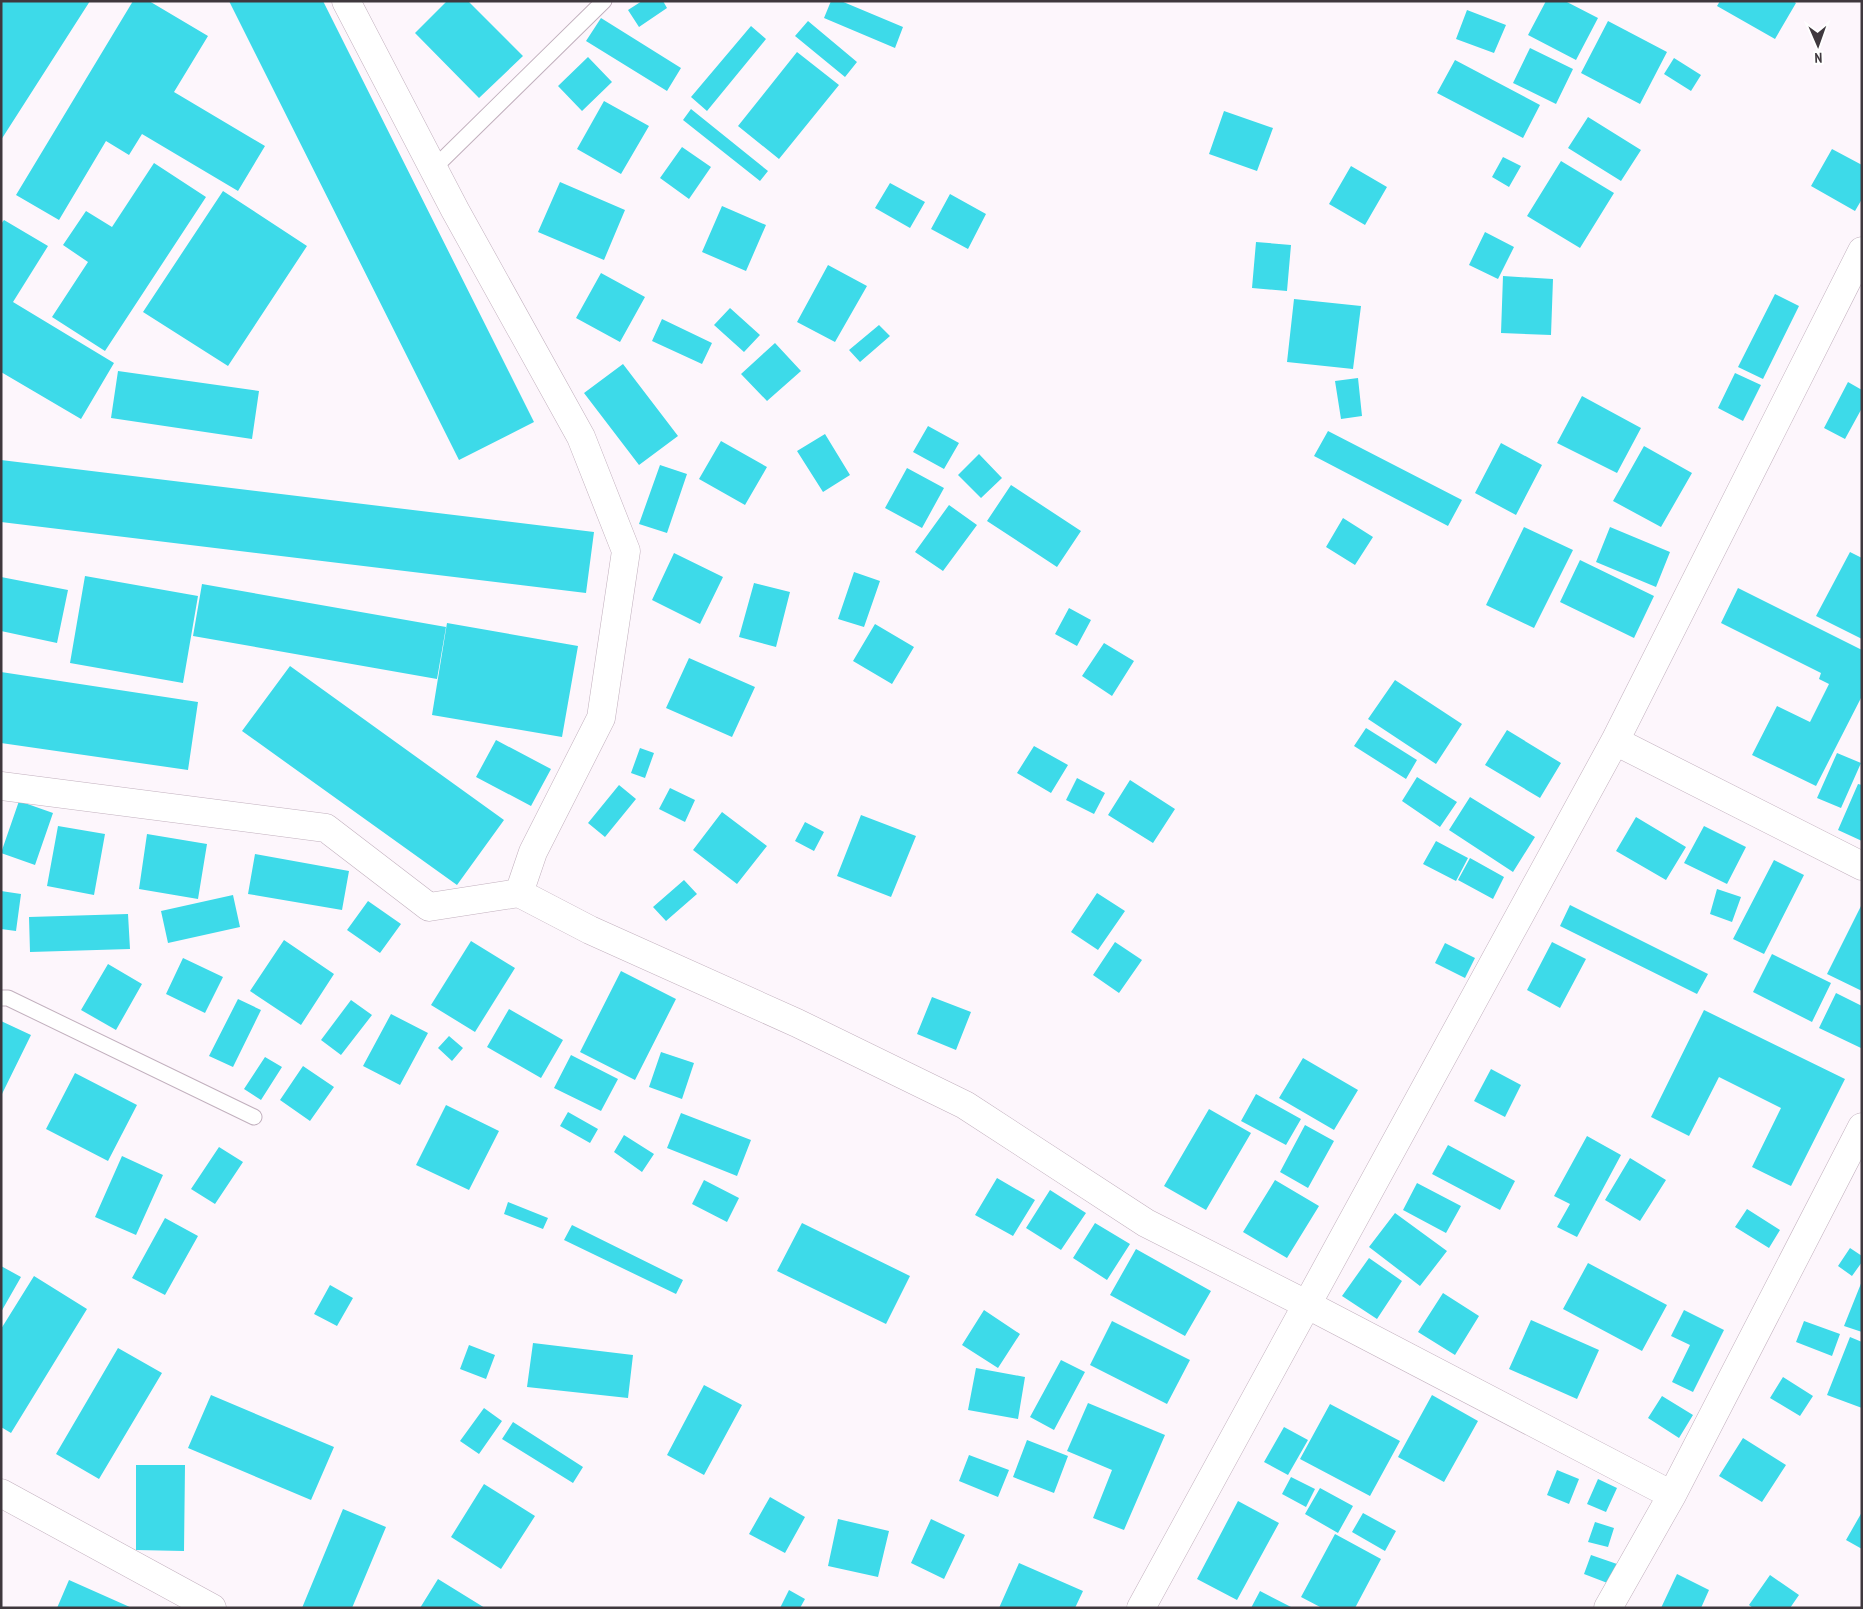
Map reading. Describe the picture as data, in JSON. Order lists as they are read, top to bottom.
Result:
{
  "north": "bottom"
}
